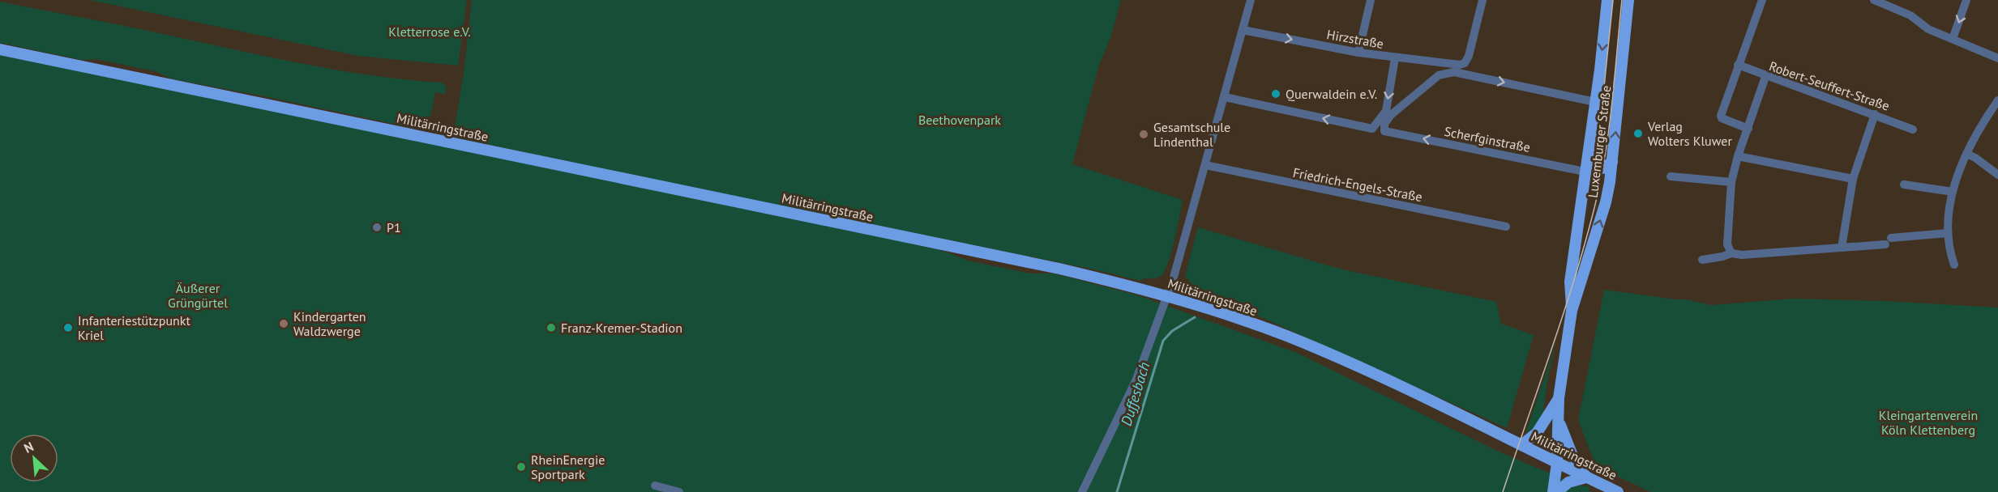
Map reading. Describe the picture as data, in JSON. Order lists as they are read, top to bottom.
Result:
{
  "streets": {
    "main road": ["Militärringstraße", "Luxemburger Straße"],
    "street": [
      "Hirzstraße",
      "Robert-Seuffert-Straße",
      "Scherfginstraße",
      "Friedrich-Engels-Straße"
    ]
  },
  "crossings": [
    ["Militärringstraße", "Luxemburger Straße"],
    ["Scherfginstraße", "Luxemburger Straße"]
  ],
  "one_way": ["Hirzstraße"],
  "water": ["Duffesbach"],
  "parks": [
    "Kletterrose e.V.",
    "Beethovenpark",
    "Äußerer Grüngürtel",
    "Kleingartenverein Köln Klettenberg"
  ],
  "places": [
    "Querwaldein e.V.",
    "Verlag Wolters Kluwer",
    "Gesamtschule Lindenthal",
    "P1",
    "Kindergarten Waldzwerge",
    "Infanteriestützpunkt Kriel",
    "Franz-Kremer-Stadion",
    "RheinEnergie Sportpark"
  ],
  "north": "top left"
}
